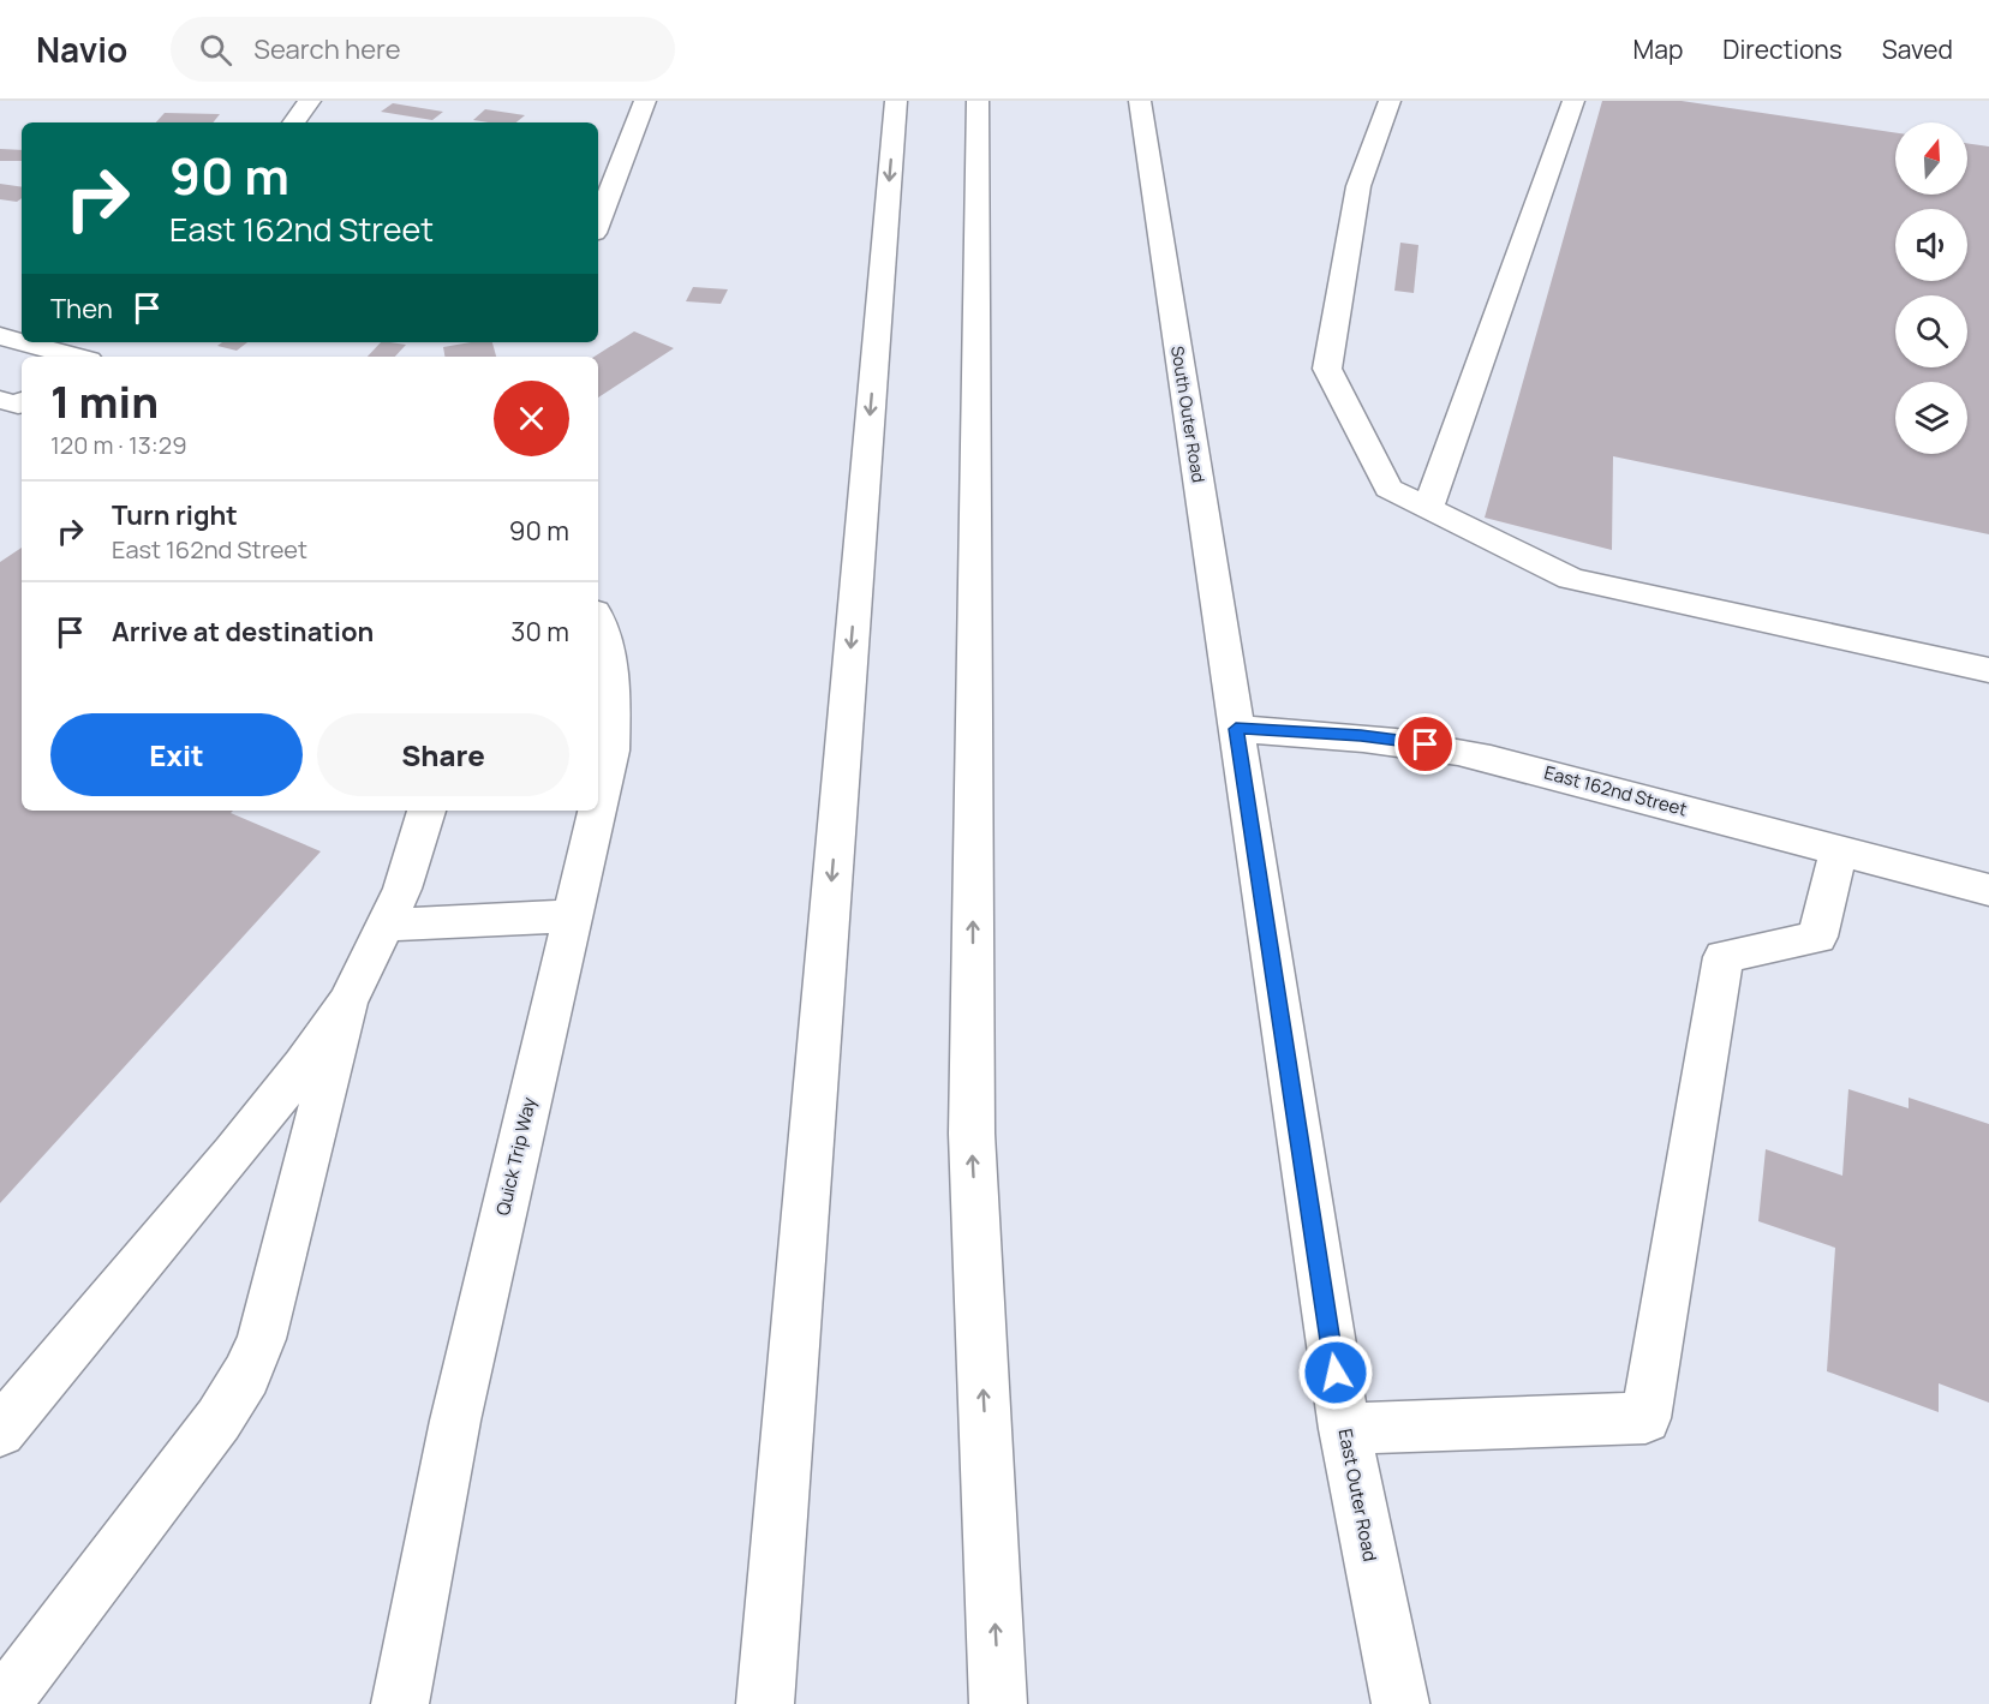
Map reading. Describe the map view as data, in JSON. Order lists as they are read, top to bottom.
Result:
{
  "streets": {
    "main road": [
      "South Outer Road",
      "East 162nd Street",
      "Quick Trip Way",
      "East Outer Road"
    ]
  },
  "crossings": [
    ["South Outer Road", "East 162nd Street"],
    ["South Outer Road", "East Outer Road"],
    ["East 162nd Street", "East Outer Road"]
  ],
  "north": "top",
  "page": {
    "header": "Navio",
    "search": "Search here",
    "nav": ["Map", "Directions", "Saved"],
    "turn": ["90 m", "East 162nd Street"],
    "then": "Then",
    "heading": ["1 min", "120 m · 13:29"],
    "list": [
      {
        "name": "Turn right",
        "note": "East 162nd Street",
        "value": "90 m"
      },
      {
        "name": "Arrive at destination",
        "value": "30 m"
      }
    ],
    "buttons": ["Exit", "Share"]
  }
}
